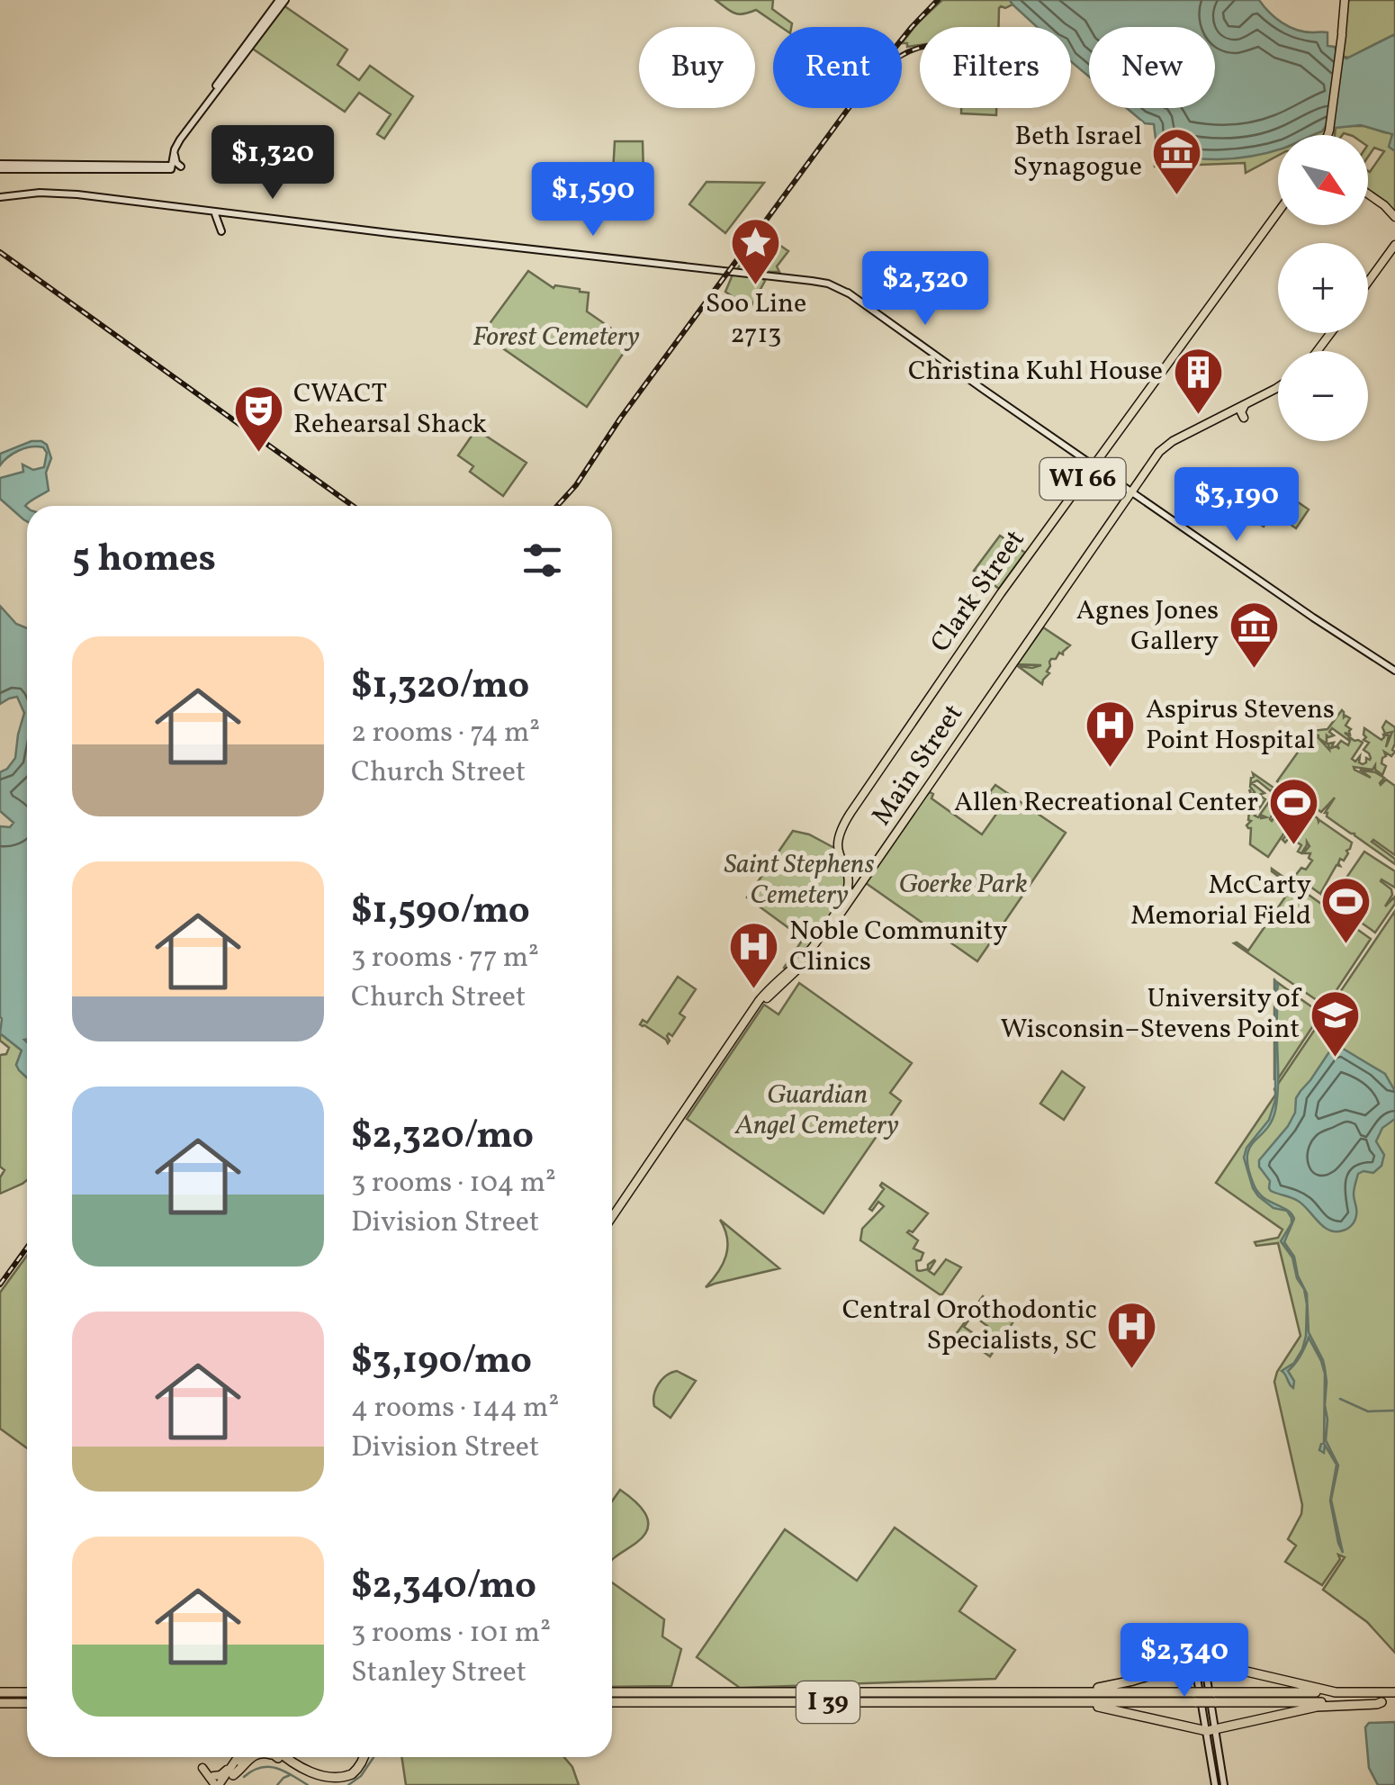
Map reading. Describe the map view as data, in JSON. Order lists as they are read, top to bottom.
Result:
{
  "streets": {
    "highway": ["I 39"],
    "main road": ["WI 66", "Clark Street", "Main Street"]
  },
  "crossings": [
    ["WI 66", "Main Street"]
  ],
  "parks": [
    "Forest Cemetery",
    "Saint Stephens Cemetery",
    "Goerke Park",
    "Guardian Angel Cemetery"
  ],
  "places": {
    "museum": ["Beth Israel Synagogue", "Agnes Jones Gallery"],
    "place": ["Soo Line 2713"],
    "building": ["Christina Kuhl House"],
    "theatre": ["CWACT Rehearsal Shack"],
    "hospital": ["Aspirus Stevens Point Hospital", "Noble Community Clinics", "Central Orothodontic Specialists, SC"],
    "sports": ["Allen Recreational Center", "McCarty Memorial Field"],
    "school or university": ["University of Wisconsin–Stevens Point"]
  },
  "north": "bottom right",
  "page": {
    "chip": [
      "Buy",
      "Rent",
      "Filters",
      "New"
    ],
    "price": [
      "$1,320",
      "$1,590",
      "$2,320",
      "$3,190",
      "$2,340"
    ],
    "map_buttons": ["+", "−"],
    "heading": "5 homes",
    "list": [
      {
        "name": "$1,320/mo",
        "note": "2 rooms · 74 m² · Church Street"
      },
      {
        "name": "$1,590/mo",
        "note": "3 rooms · 77 m² · Church Street"
      },
      {
        "name": "$2,320/mo",
        "note": "3 rooms · 104 m² · Division Street"
      },
      {
        "name": "$3,190/mo",
        "note": "4 rooms · 144 m² · Division Street"
      },
      {
        "name": "$2,340/mo",
        "note": "3 rooms · 101 m² · Stanley Street"
      }
    ]
  }
}
